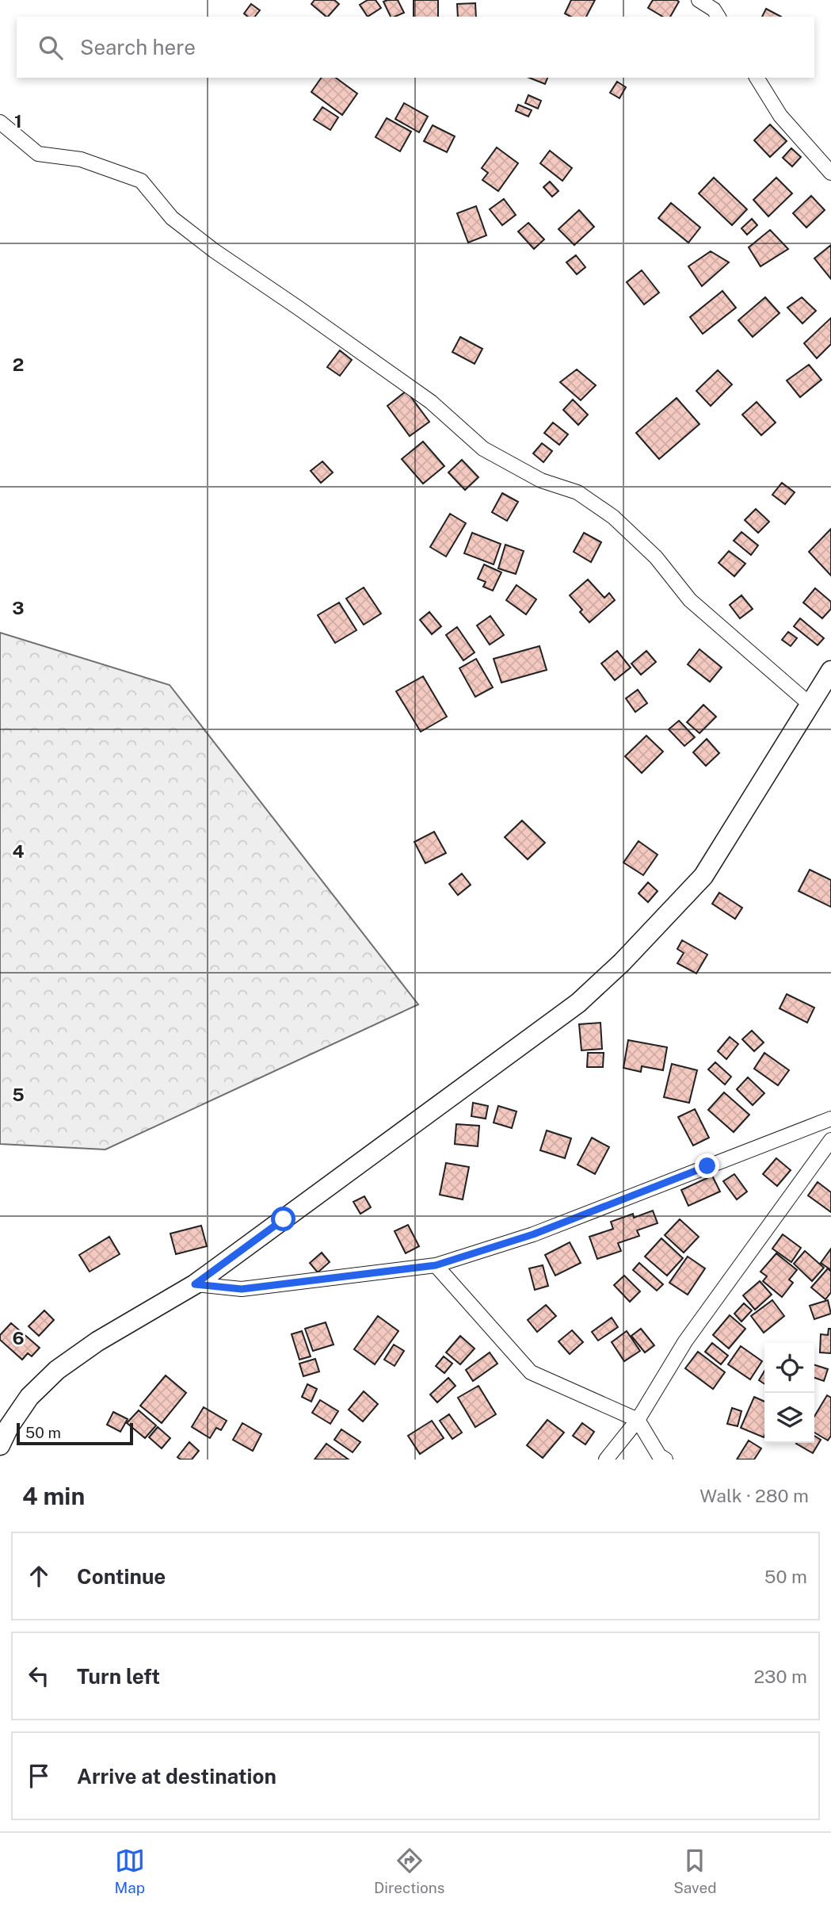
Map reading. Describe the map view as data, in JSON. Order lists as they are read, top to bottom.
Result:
{
  "scale_bar": "50 m",
  "page": {
    "search": "Search here",
    "scale": "50 m",
    "heading": ["4 min", "Walk · 280 m"],
    "list": [
      ["Continue", "50 m"],
      ["Turn left", "230 m"],
      "Arrive at destination"
    ],
    "nav": ["Map", "Directions", "Saved"]
  },
  "grid": {
    "rows": [
      "1",
      "2",
      "3",
      "4",
      "5",
      "6"
    ]
  }
}
